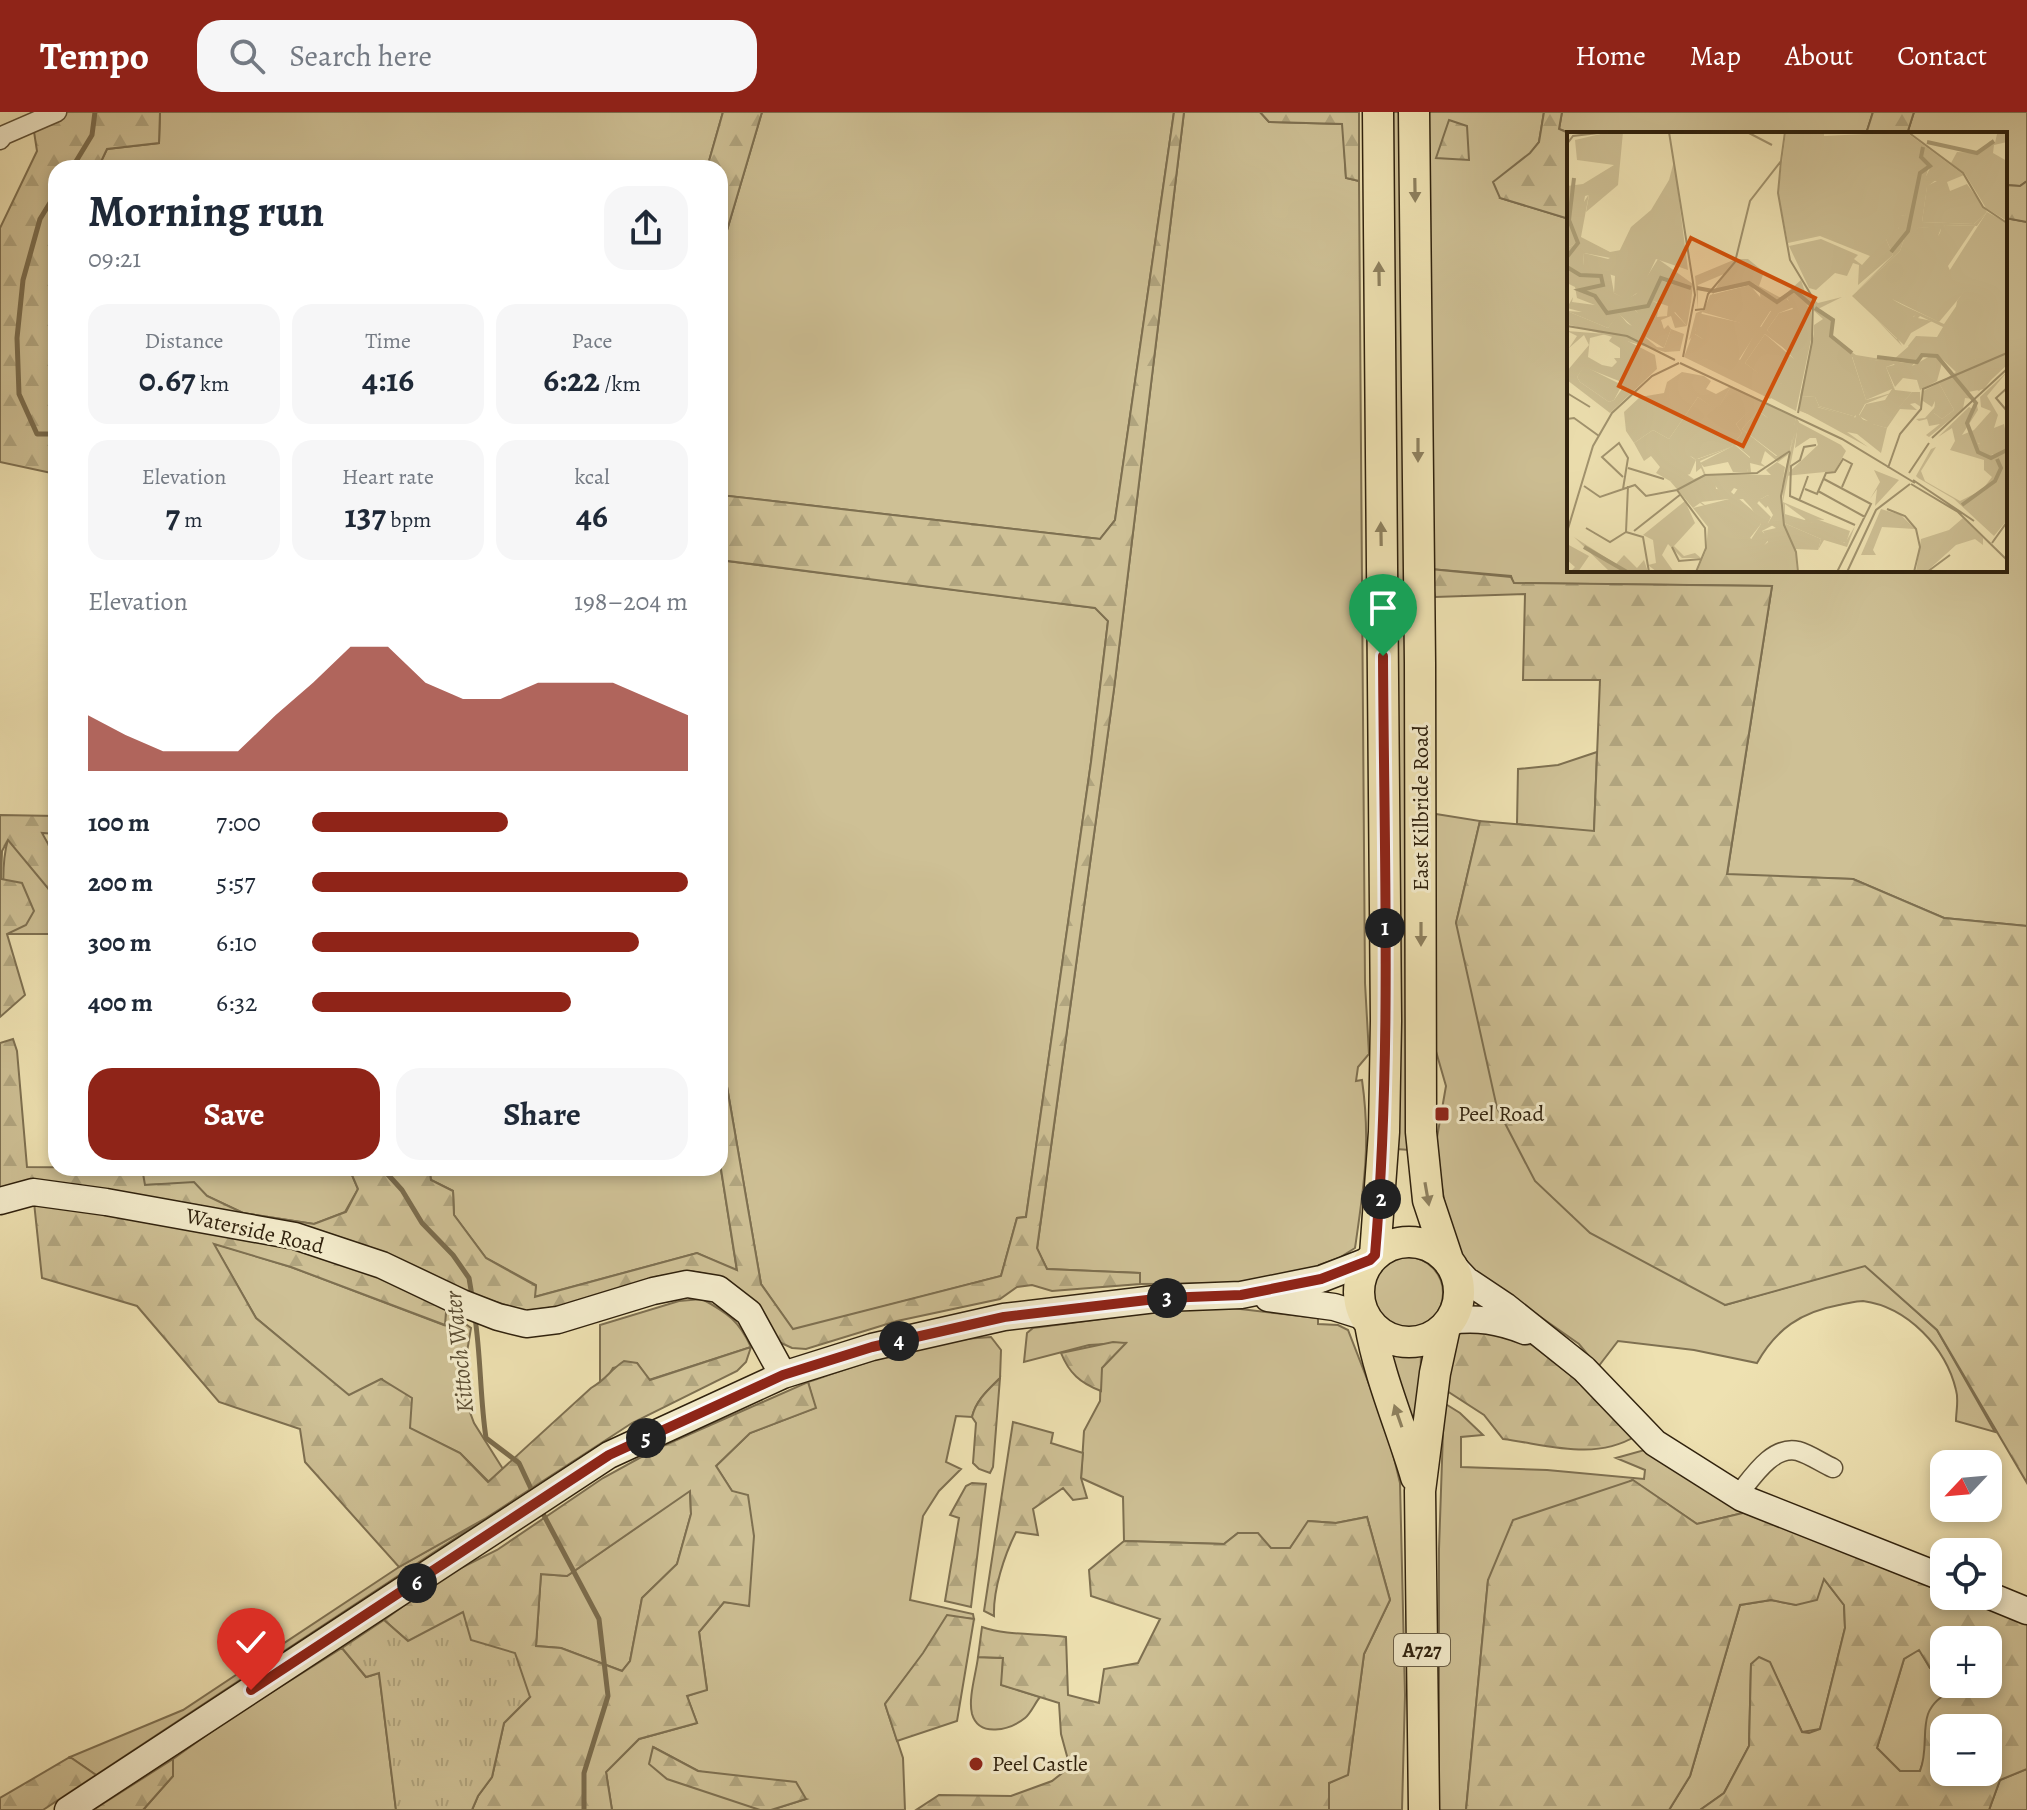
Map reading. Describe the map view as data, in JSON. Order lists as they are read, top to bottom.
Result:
{
  "streets": {
    "main road": ["East Kilbride Road", "A727"],
    "street": ["Waterside Road"]
  },
  "crossings": [
    ["East Kilbride Road", "A727"]
  ],
  "water": ["Kittoch Water"],
  "places": {
    "transit": ["Peel Road"],
    "other": ["Peel Castle"]
  },
  "north": "bottom left",
  "page": {
    "header": "Tempo",
    "search": "Search here",
    "nav": [
      "Home",
      "Map",
      "About",
      "Contact"
    ],
    "heading": ["Morning run", "09:21"],
    "stats": [
      ["Distance", "0.67 km"],
      ["Time", "4:16"],
      ["Pace", "6:22 /km"],
      ["Elevation", "7 m"],
      ["Heart rate", "137 bpm"],
      ["kcal", "46"]
    ],
    "chart": ["Elevation", "198–204 m"],
    "list": [
      {
        "name": "100 m",
        "note": "7:00"
      },
      {
        "name": "200 m",
        "note": "5:57"
      },
      {
        "name": "300 m",
        "note": "6:10"
      },
      {
        "name": "400 m",
        "note": "6:32"
      }
    ],
    "pins": [
      "1",
      "2",
      "3",
      "4",
      "5",
      "6"
    ],
    "buttons": ["Save", "Share"],
    "map_buttons": ["+", "−"]
  }
}
